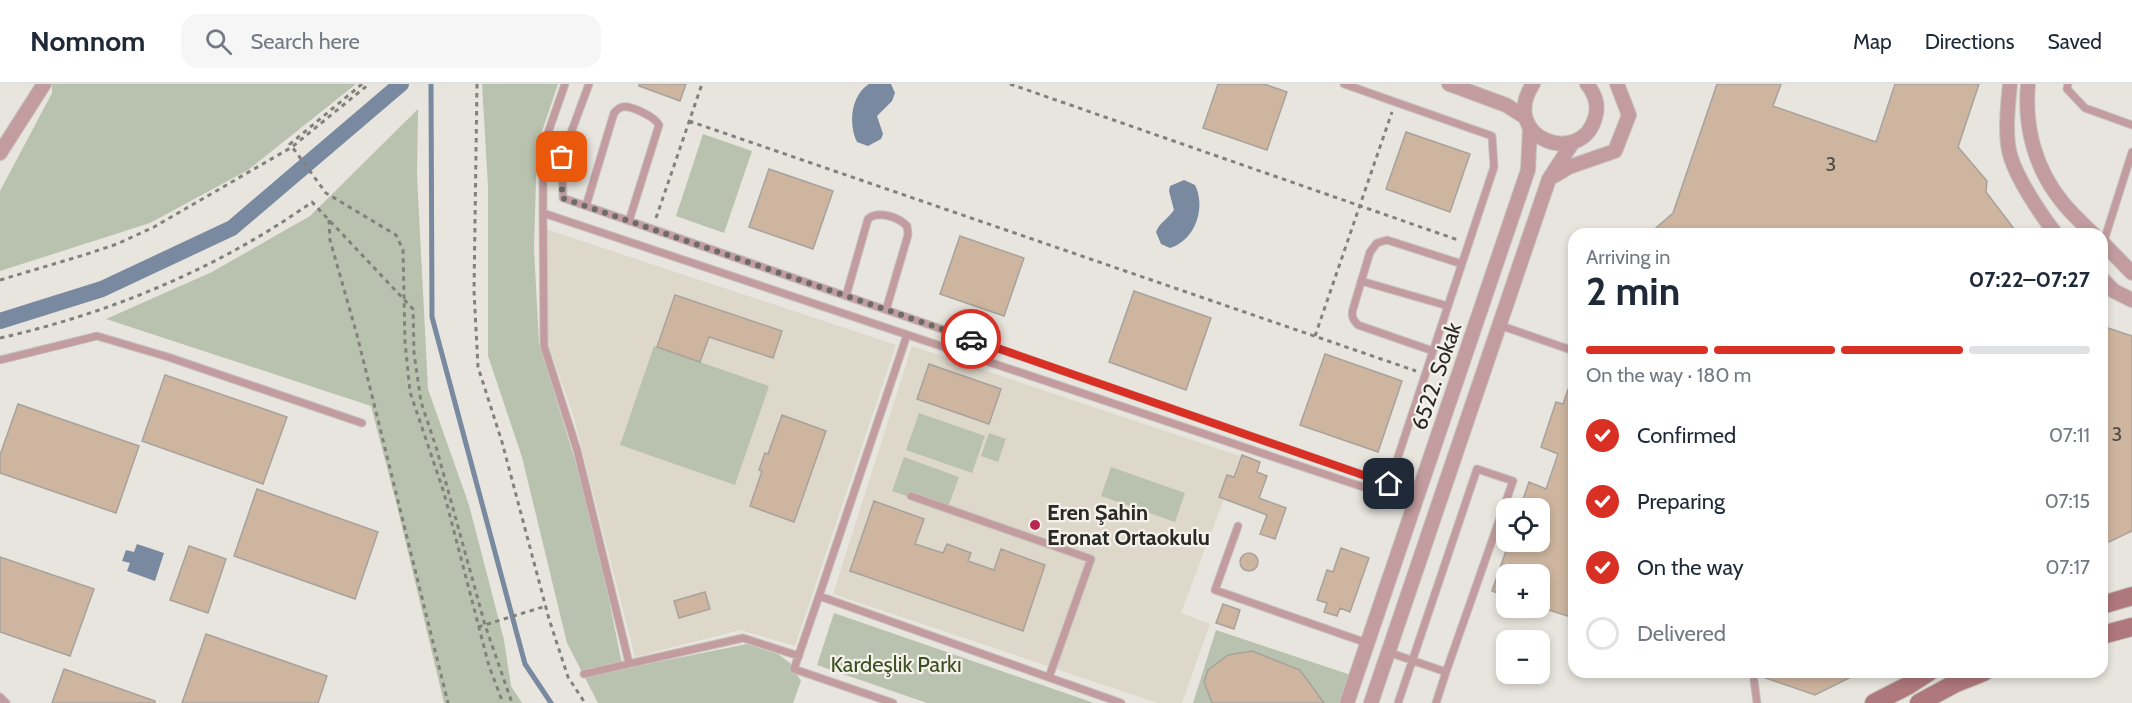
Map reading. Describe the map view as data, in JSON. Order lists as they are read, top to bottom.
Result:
{
  "streets": {
    "street": ["6522. Sokak"]
  },
  "parks": ["Kardeşlik Parkı"],
  "places": ["Eren Şahin Eronat Ortaokulu"],
  "house_numbers": ["3", "3"],
  "page": {
    "header": "Nomnom",
    "search": "Search here",
    "nav": ["Map", "Directions", "Saved"],
    "heading": ["2 min", "Arriving in", "07:22–07:27"],
    "bar": "On the way · 180 m",
    "list": [
      ["Confirmed", "07:11"],
      ["Preparing", "07:15"],
      ["On the way", "07:17"],
      "Delivered"
    ],
    "map_buttons": ["+", "−"]
  }
}
